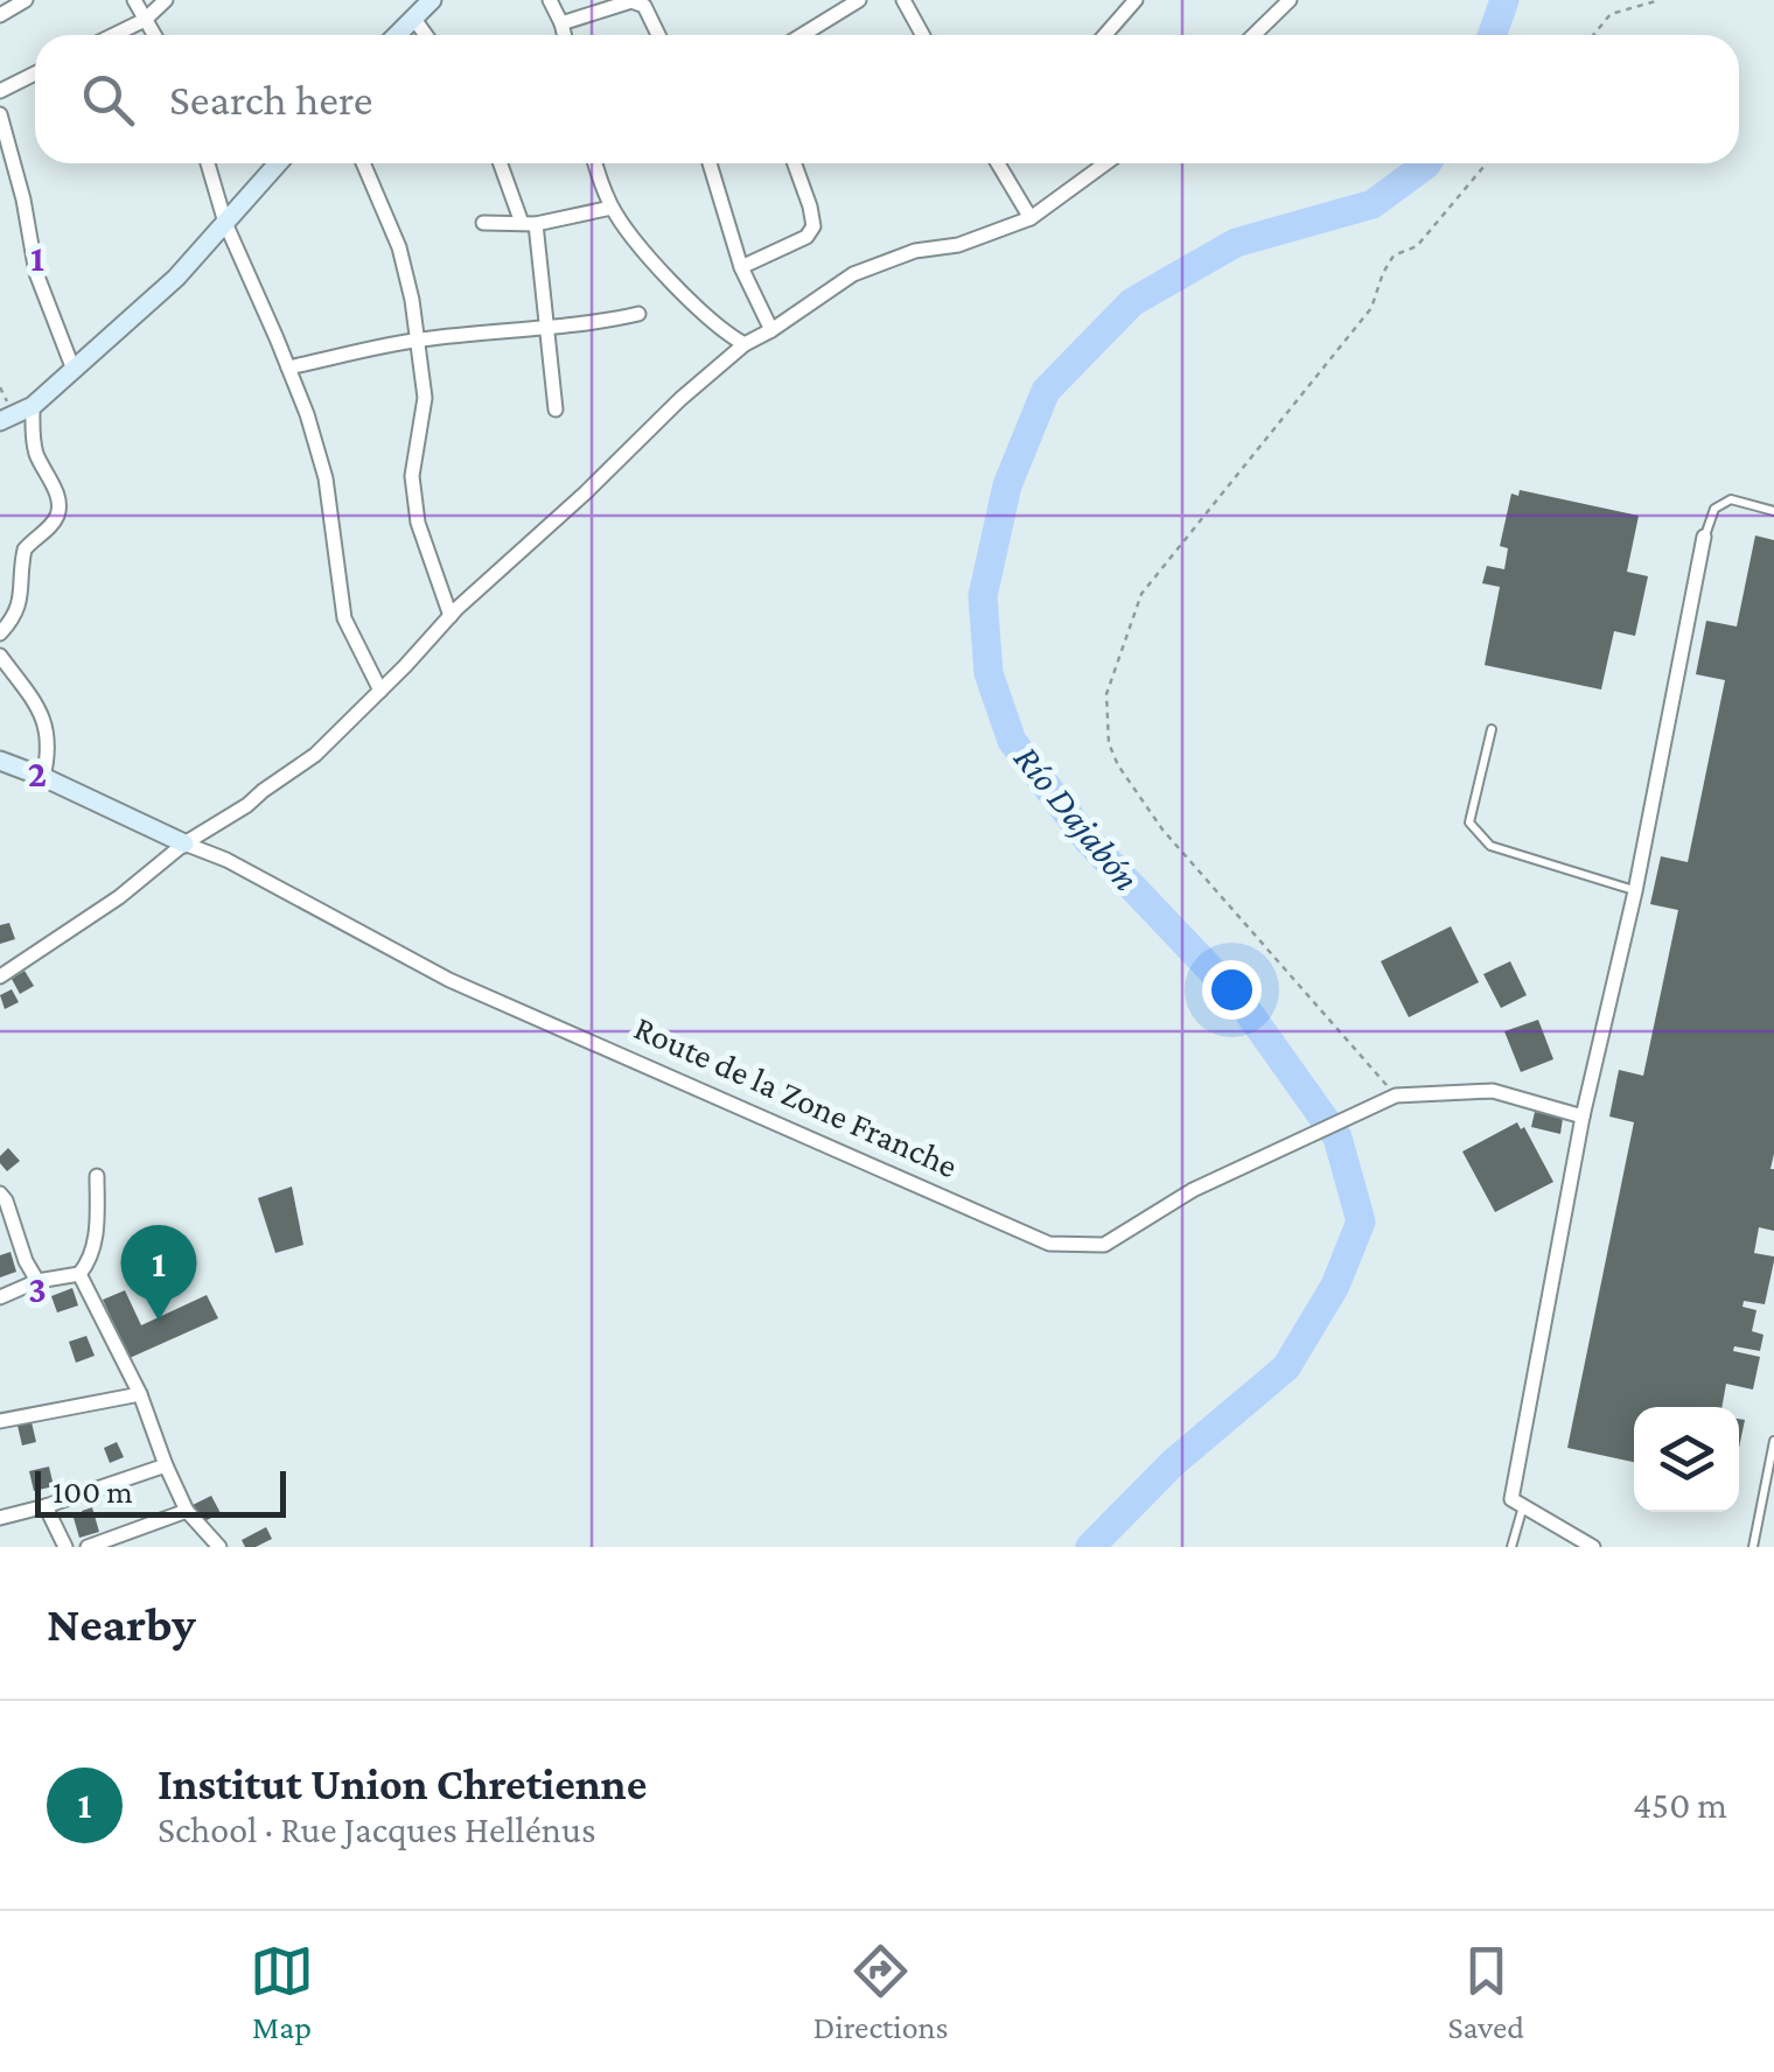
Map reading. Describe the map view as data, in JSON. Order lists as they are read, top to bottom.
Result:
{
  "streets": {
    "street": ["Route de la Zone Franche"]
  },
  "water": ["Río Dajabón"],
  "scale_bar": "100 m",
  "page": {
    "search": "Search here",
    "pins": "1",
    "scale": "100 m",
    "heading": "Nearby",
    "list": [
      {
        "mark": "1",
        "name": "Institut Union Chretienne",
        "note": "School · Rue Jacques Hellénus",
        "value": "450 m"
      }
    ],
    "nav": ["Map", "Directions", "Saved"]
  },
  "grid": {
    "rows": ["1", "2", "3"]
  }
}
